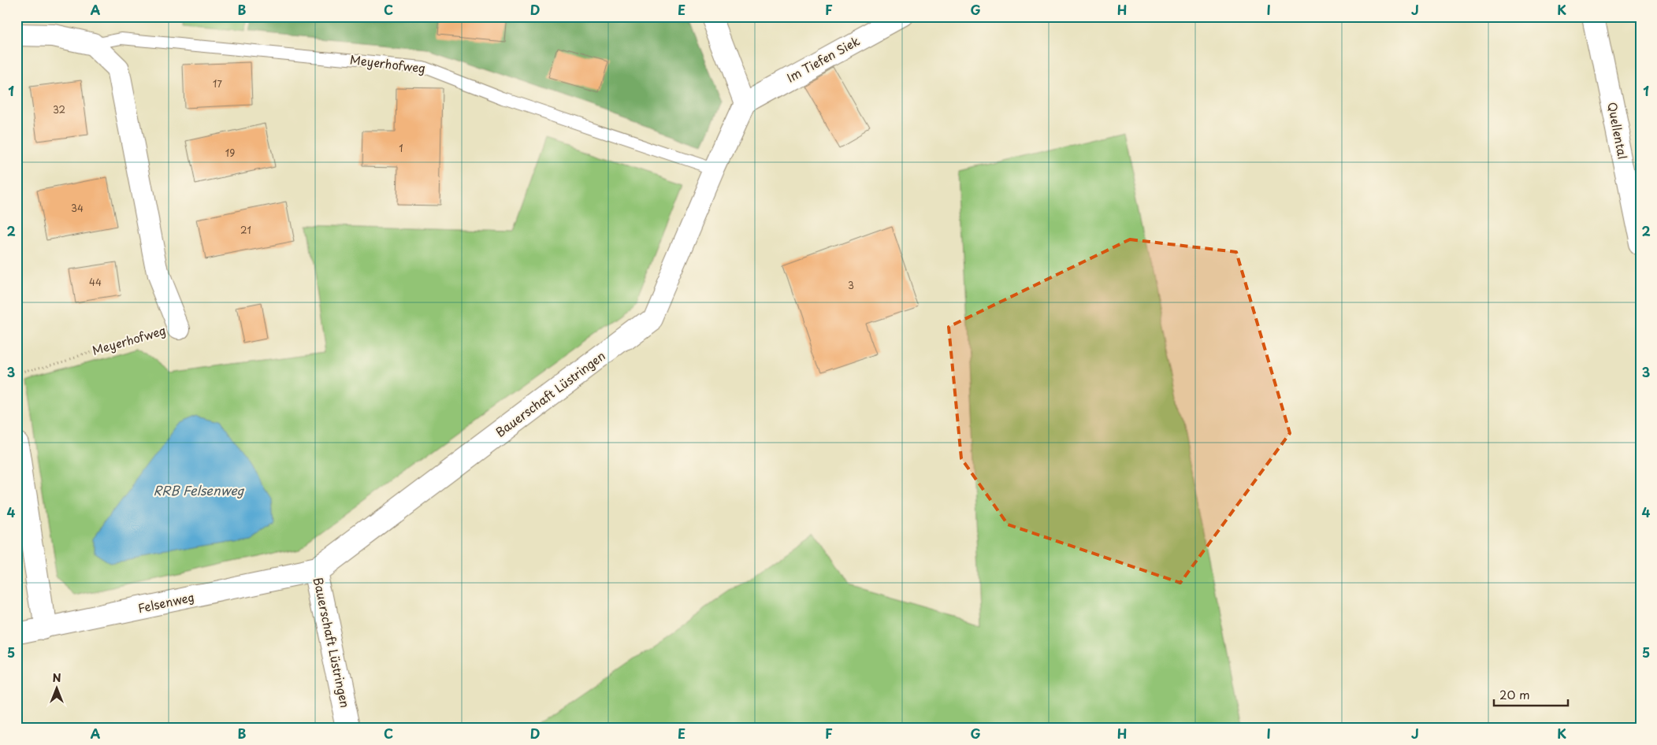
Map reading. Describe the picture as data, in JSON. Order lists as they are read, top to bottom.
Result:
{
  "streets": {
    "street": [
      "Im Tiefen Siek",
      "Meyerhofweg",
      "Quellental",
      "Bauerschaft Lüstringen",
      "Felsenweg"
    ]
  },
  "crossings": [
    ["Im Tiefen Siek", "Bauerschaft Lüstringen"],
    ["Meyerhofweg", "Bauerschaft Lüstringen"],
    ["Bauerschaft Lüstringen", "Felsenweg"]
  ],
  "water": ["RRB Felsenweg"],
  "house_numbers": [
    "17",
    "32",
    "1",
    "19",
    "34",
    "21",
    "44",
    "3"
  ],
  "scale_bar": "20 m",
  "north": "top",
  "grid": {
    "columns": [
      "A",
      "B",
      "C",
      "D",
      "E",
      "F",
      "G",
      "H",
      "I",
      "J",
      "K"
    ],
    "rows": [
      "1",
      "2",
      "3",
      "4",
      "5"
    ]
  }
}
